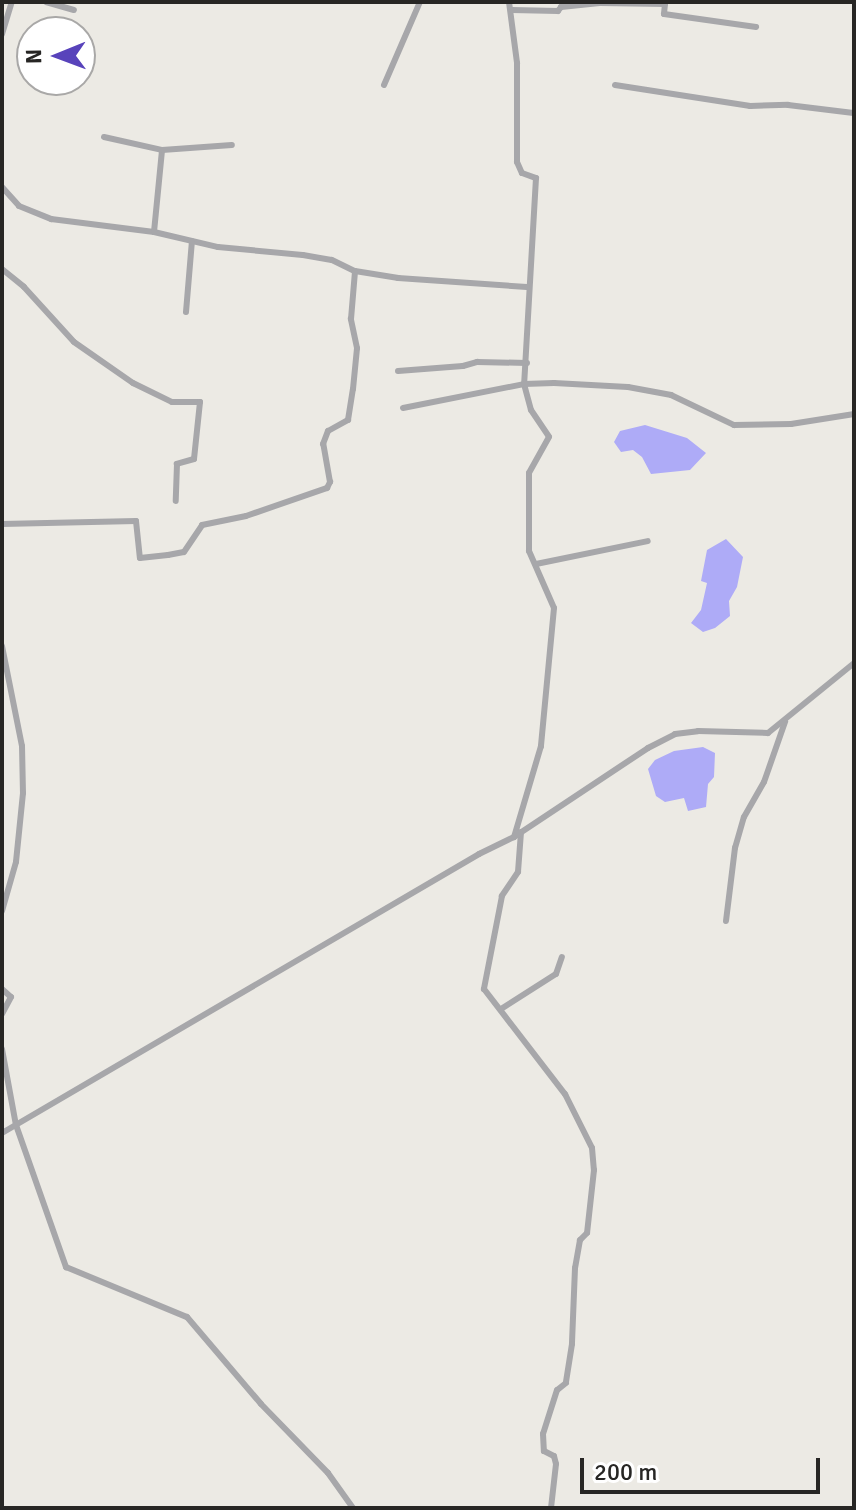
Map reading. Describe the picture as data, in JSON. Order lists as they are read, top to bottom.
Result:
{
  "scale_bar": "200 m",
  "north": "left"
}
